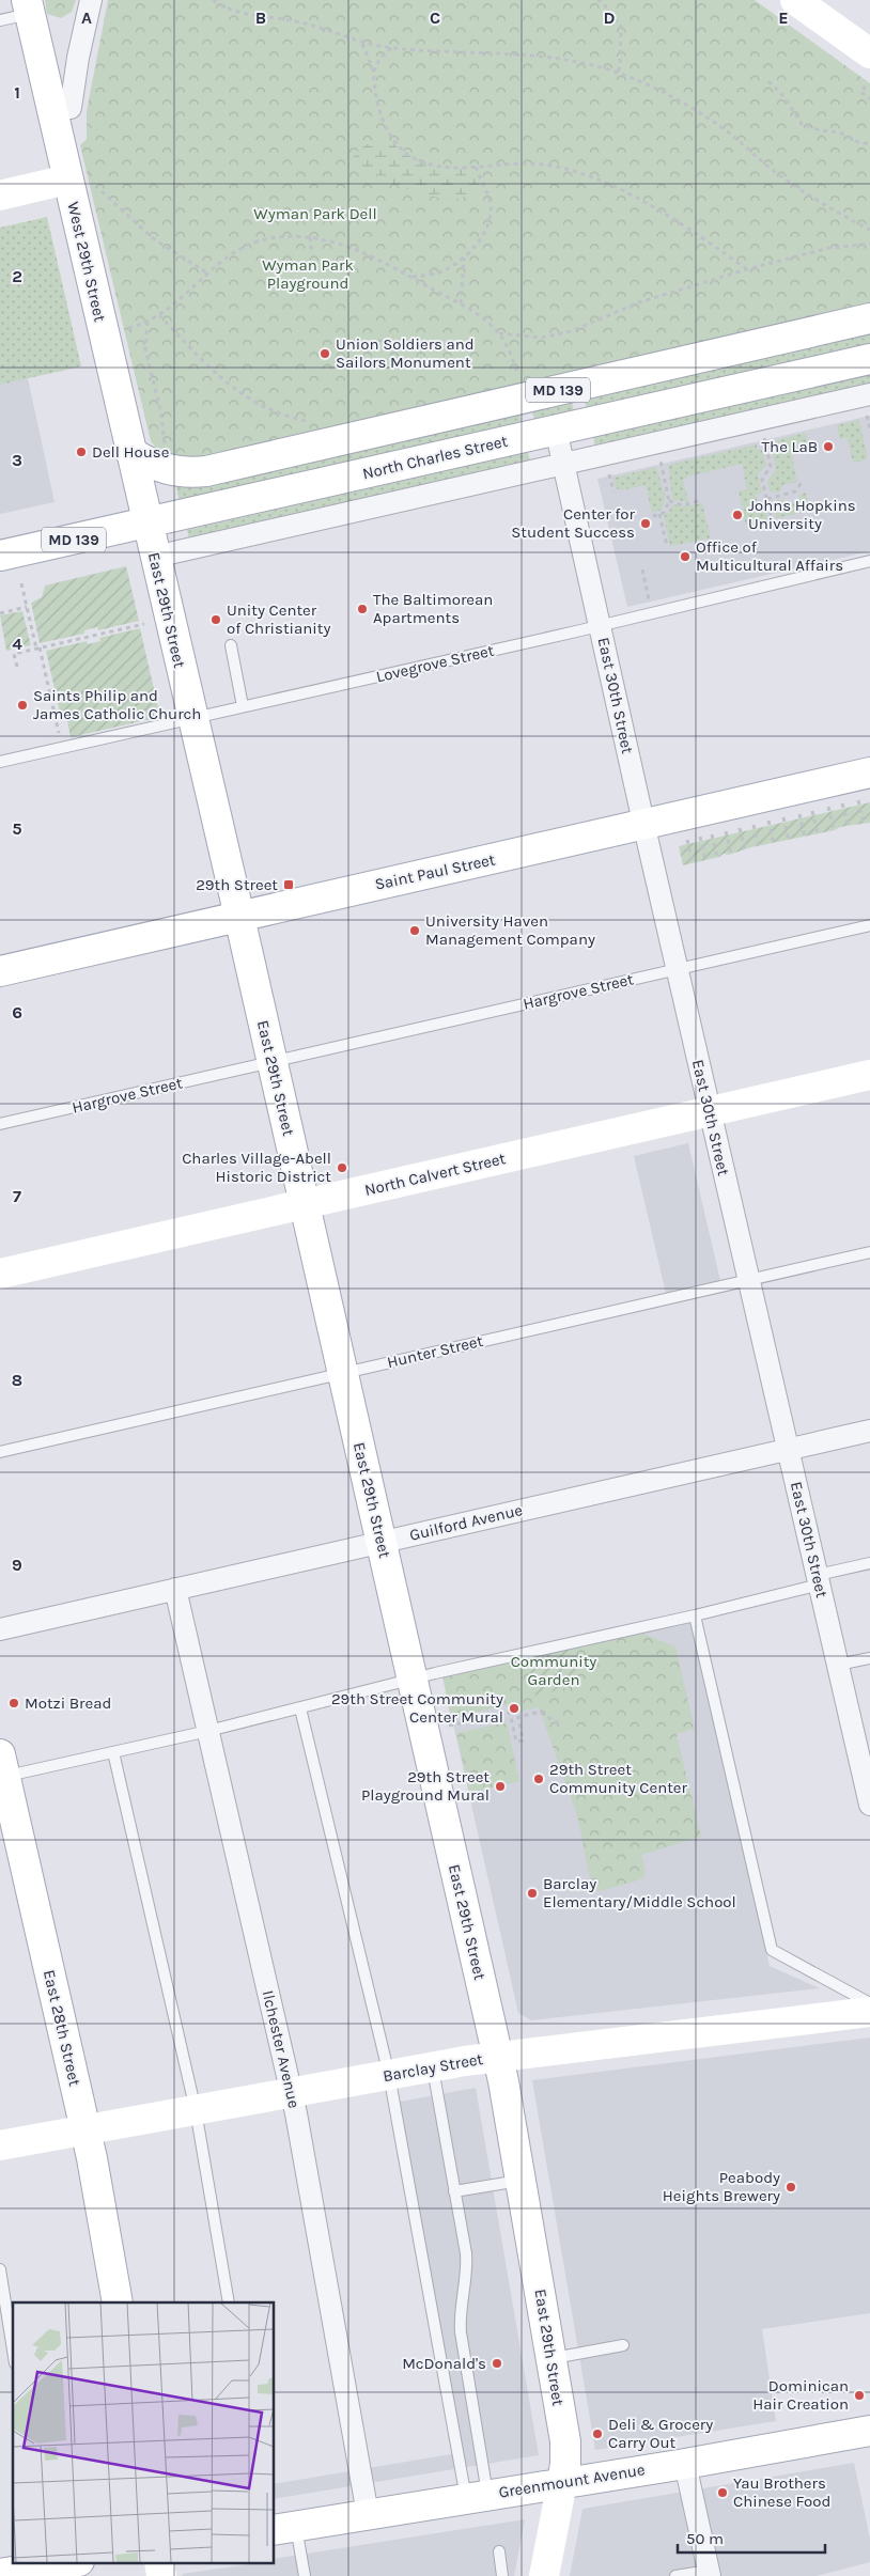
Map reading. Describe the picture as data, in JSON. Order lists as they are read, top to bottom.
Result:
{
  "streets": {
    "main road": [
      "West 29th Street",
      "MD 139",
      "North Charles Street",
      "East 29th Street",
      "Saint Paul Street",
      "North Calvert Street",
      "East 28th Street",
      "Barclay Street",
      "Greenmount Avenue"
    ],
    "street": ["East 30th Street", "Guilford Avenue", "Ilchester Avenue"],
    "lane": ["Lovegrove Street", "Hargrove Street", "Hunter Street"]
  },
  "crossings": [
    ["West 29th Street", "MD 139"],
    ["West 29th Street", "North Charles Street"],
    ["West 29th Street", "East 29th Street"],
    ["North Charles Street", "East 29th Street"],
    ["North Charles Street", "East 30th Street"],
    ["East 29th Street", "Lovegrove Street"],
    ["East 29th Street", "Saint Paul Street"],
    ["East 29th Street", "Hargrove Street"],
    ["East 29th Street", "North Calvert Street"],
    ["East 29th Street", "Hunter Street"],
    ["East 29th Street", "Guilford Avenue"],
    ["East 29th Street", "Barclay Street"],
    ["East 29th Street", "Greenmount Avenue"],
    ["Lovegrove Street", "East 30th Street"],
    ["East 30th Street", "Saint Paul Street"],
    ["East 30th Street", "Hargrove Street"],
    ["East 30th Street", "North Calvert Street"],
    ["East 30th Street", "Hunter Street"],
    ["East 30th Street", "Guilford Avenue"],
    ["Guilford Avenue", "Ilchester Avenue"],
    ["East 28th Street", "Barclay Street"],
    ["Ilchester Avenue", "Barclay Street"],
    ["Ilchester Avenue", "Greenmount Avenue"]
  ],
  "parks": ["Wyman Park Dell", "Wyman Park Playground", "Community Garden"],
  "places": {
    "other": [
      "Union Soldiers and Sailors Monument",
      "The LaB",
      "Dell House",
      "Johns Hopkins University",
      "Center for Student Success",
      "Office of Multicultural Affairs",
      "The Baltimorean Apartments",
      "Unity Center of Christianity",
      "Saints Philip and James Catholic Church",
      "University Haven Management Company",
      "Charles Village-Abell Historic District",
      "Motzi Bread",
      "29th Street Community Center Mural",
      "29th Street Community Center",
      "29th Street Playground Mural",
      "Barclay Elementary/Middle School",
      "Peabody Heights Brewery",
      "McDonald's",
      "Dominican Hair Creation",
      "Deli & Grocery Carry Out",
      "Yau Brothers Chinese Food"
    ],
    "transit": ["29th Street"]
  },
  "scale_bar": "50 m",
  "grid": {
    "columns": [
      "A",
      "B",
      "C",
      "D",
      "E"
    ],
    "rows": [
      "1",
      "2",
      "3",
      "4",
      "5",
      "6",
      "7",
      "8",
      "9"
    ]
  }
}
